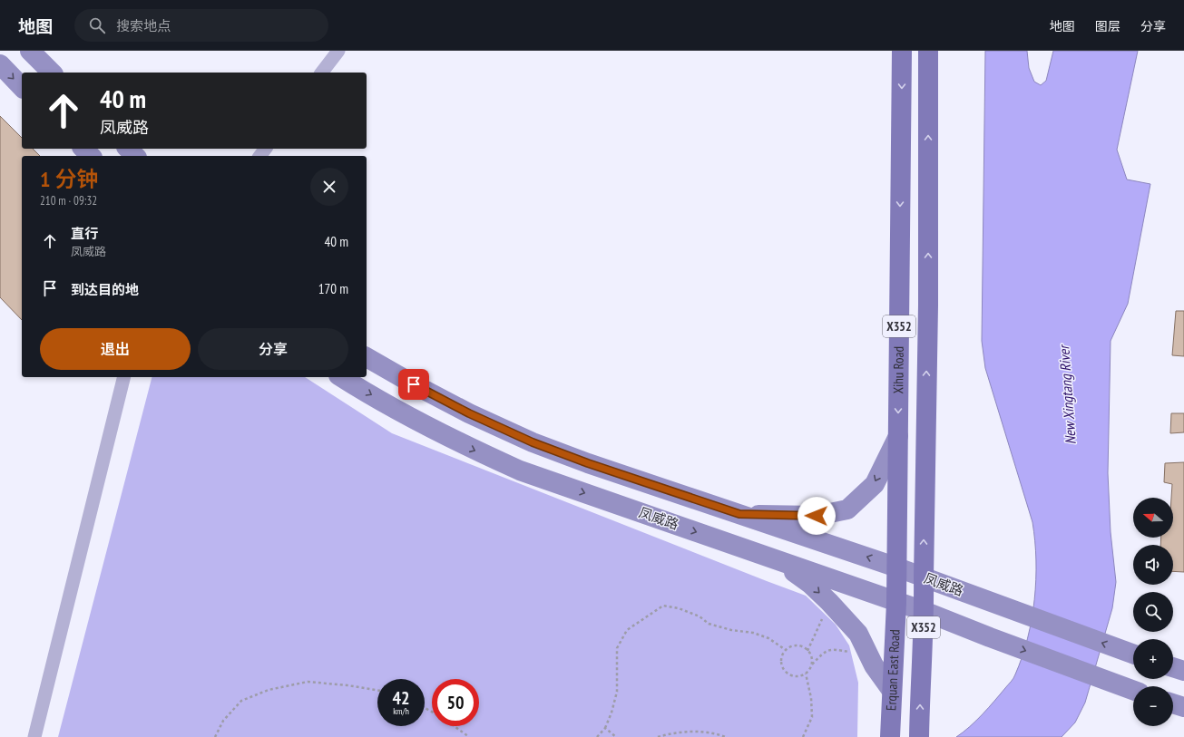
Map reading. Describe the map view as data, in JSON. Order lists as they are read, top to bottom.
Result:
{
  "streets": {
    "main road": [
      "X352",
      "Xihu Road",
      "凤威路",
      "Erquan East Road"
    ]
  },
  "crossings": [
    ["Xihu Road", "凤威路"],
    ["Xihu Road", "Erquan East Road"],
    ["凤威路", "Erquan East Road"]
  ],
  "water": ["New Xingtang River"],
  "north": "left",
  "page": {
    "header": "地图",
    "search": "搜索地点",
    "nav": ["地图", "图层", "分享"],
    "turn": ["40 m", "凤威路"],
    "heading": ["1 分钟", "210 m · 09:32"],
    "list": [
      {
        "name": "直行",
        "note": "凤威路",
        "value": "40 m"
      },
      {
        "name": "到达目的地",
        "value": "170 m"
      }
    ],
    "buttons": ["退出", "分享"],
    "map_buttons": ["+", "−"],
    "speed": "42 km/h",
    "limit": "50"
  }
}
